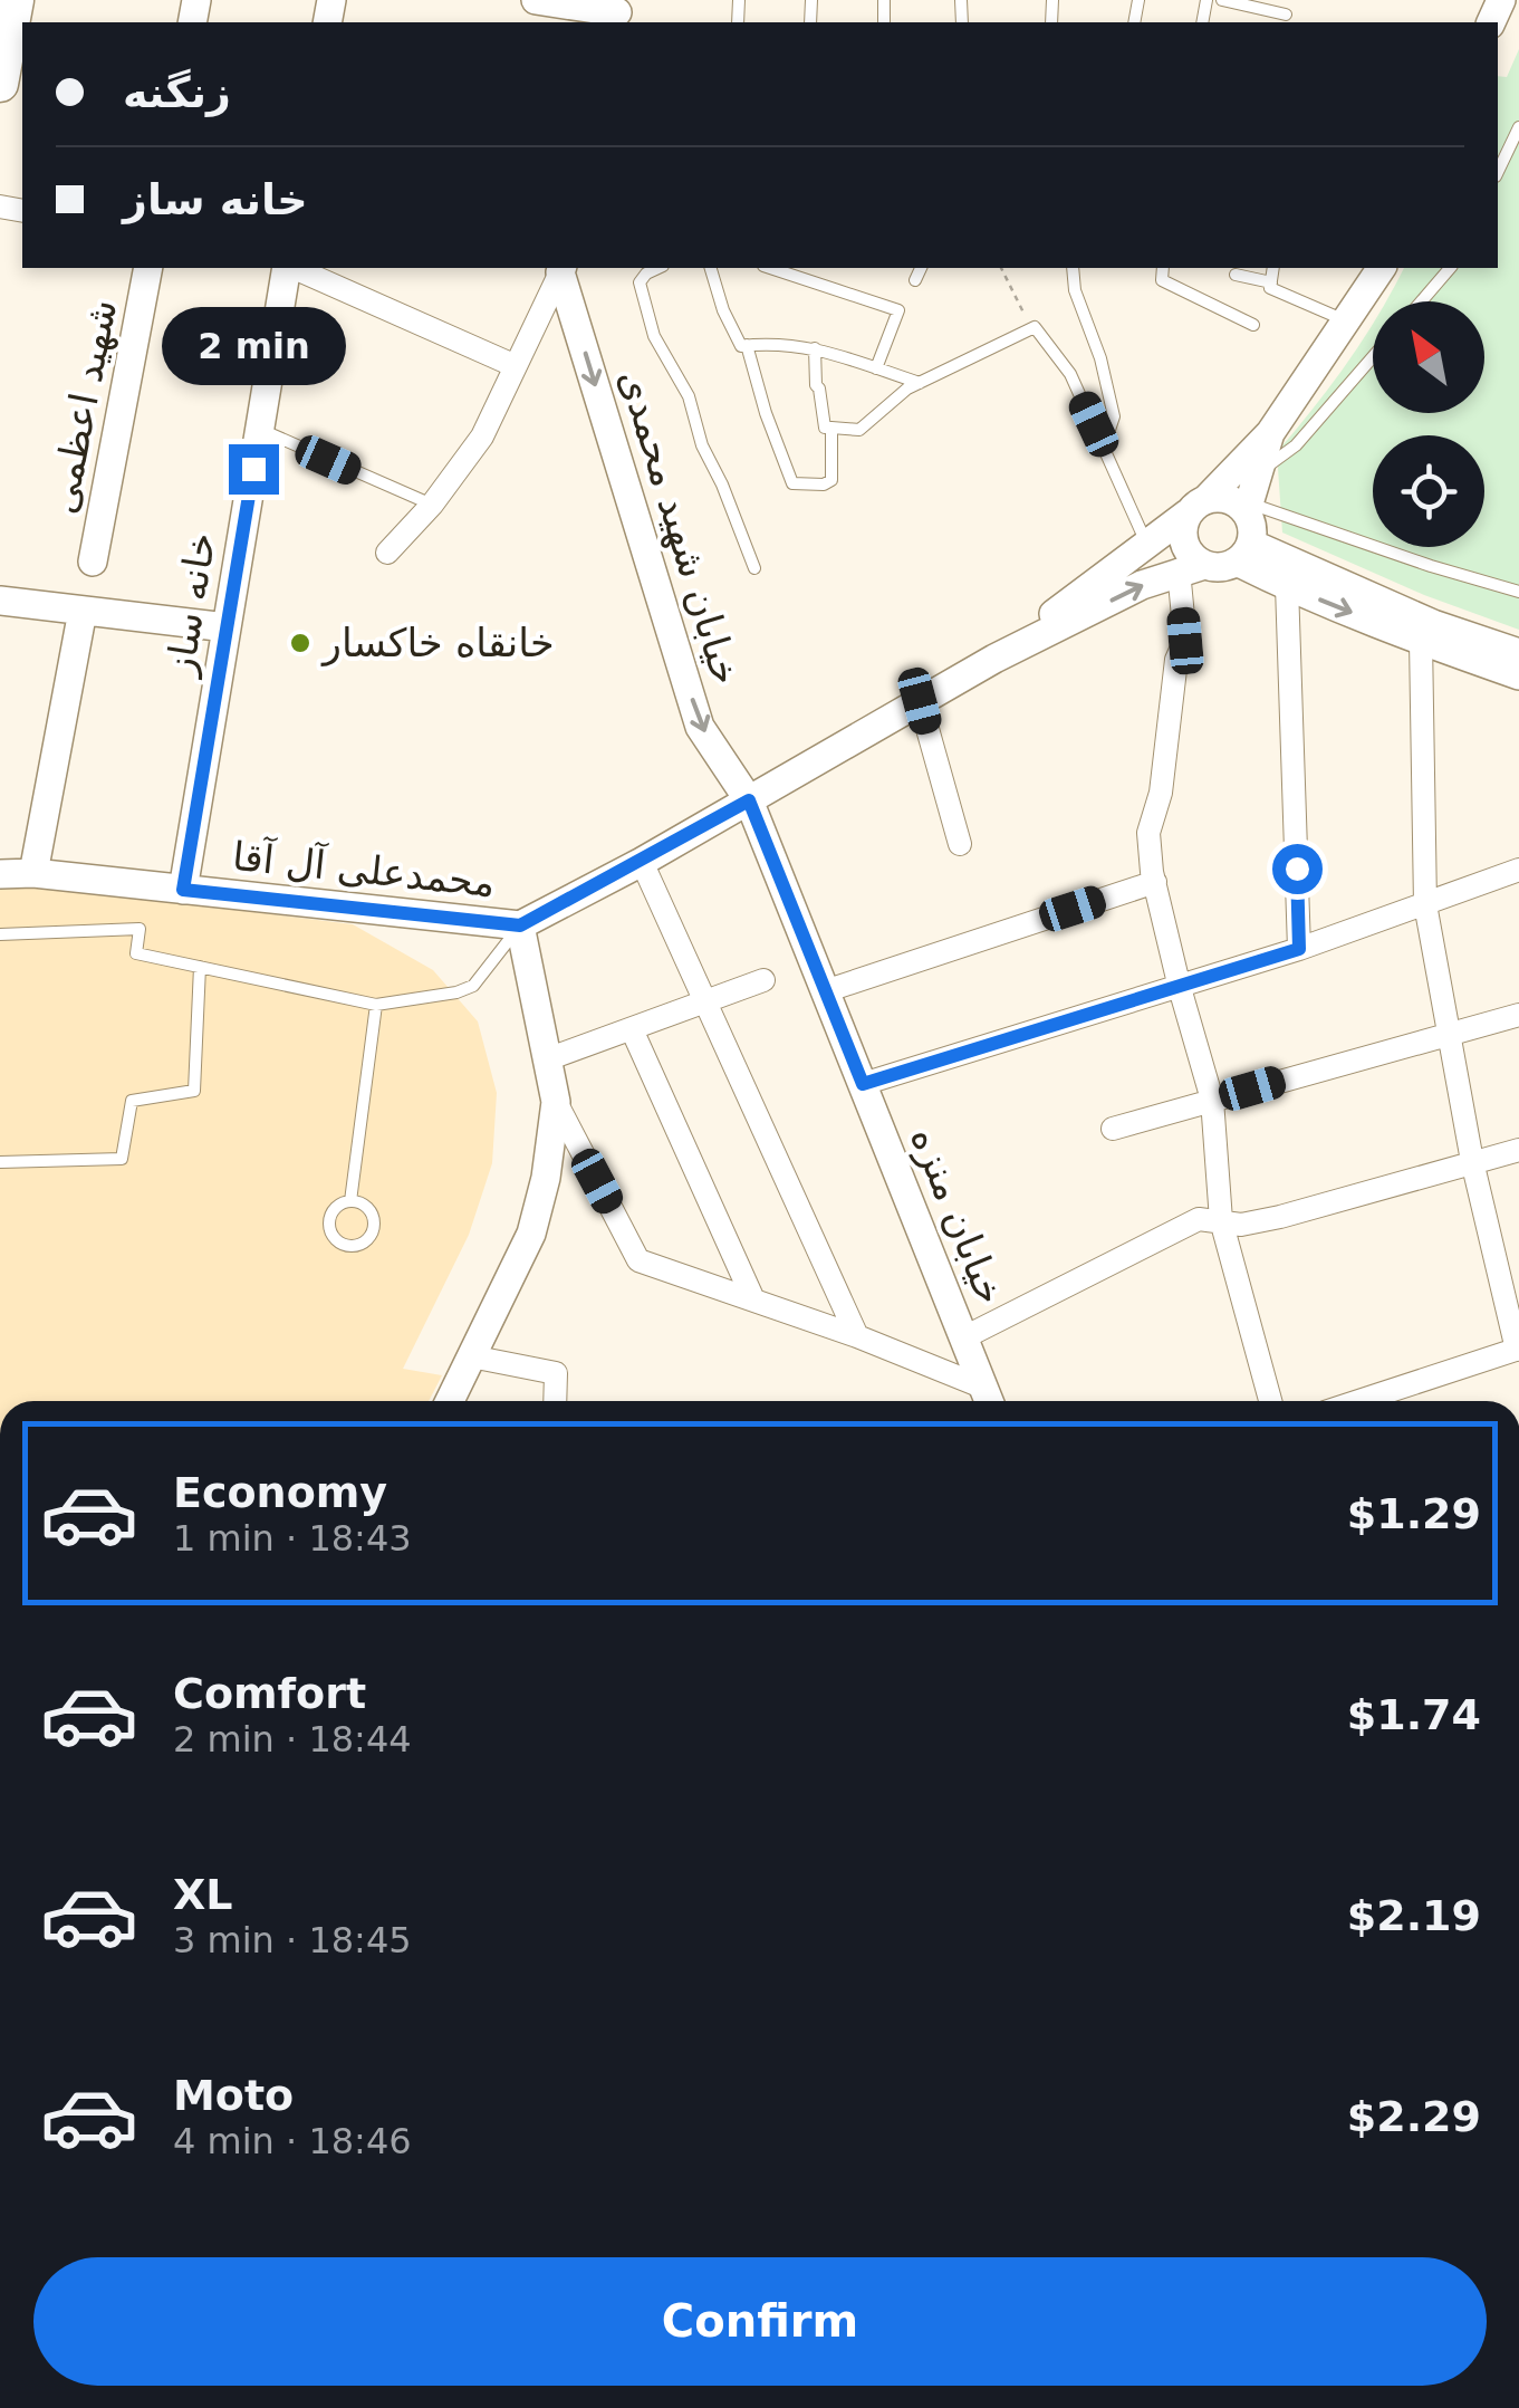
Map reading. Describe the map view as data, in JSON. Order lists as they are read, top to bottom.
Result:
{
  "streets": {
    "street": [
      "شهید اعظمی",
      "خیابان شهید محمدی",
      "خانه ساز",
      "محمدعلی آل آقا",
      "خیابان منزه"
    ]
  },
  "crossings": [
    ["خیابان شهید محمدی", "خیابان منزه"],
    ["خانه ساز", "محمدعلی آل آقا"]
  ],
  "one_way": ["خیابان شهید محمدی"],
  "places": ["خانقاه خاکسار"],
  "north": "top left",
  "page": {
    "banner": ["زنگنه", "خانه ساز"],
    "bubble": "2 min",
    "list": [
      {
        "name": "Economy",
        "note": "1 min · 18:43",
        "value": "$1.29"
      },
      {
        "name": "Comfort",
        "note": "2 min · 18:44",
        "value": "$1.74"
      },
      {
        "name": "XL",
        "note": "3 min · 18:45",
        "value": "$2.19"
      },
      {
        "name": "Moto",
        "note": "4 min · 18:46",
        "value": "$2.29"
      }
    ],
    "buttons": "Confirm"
  }
}
